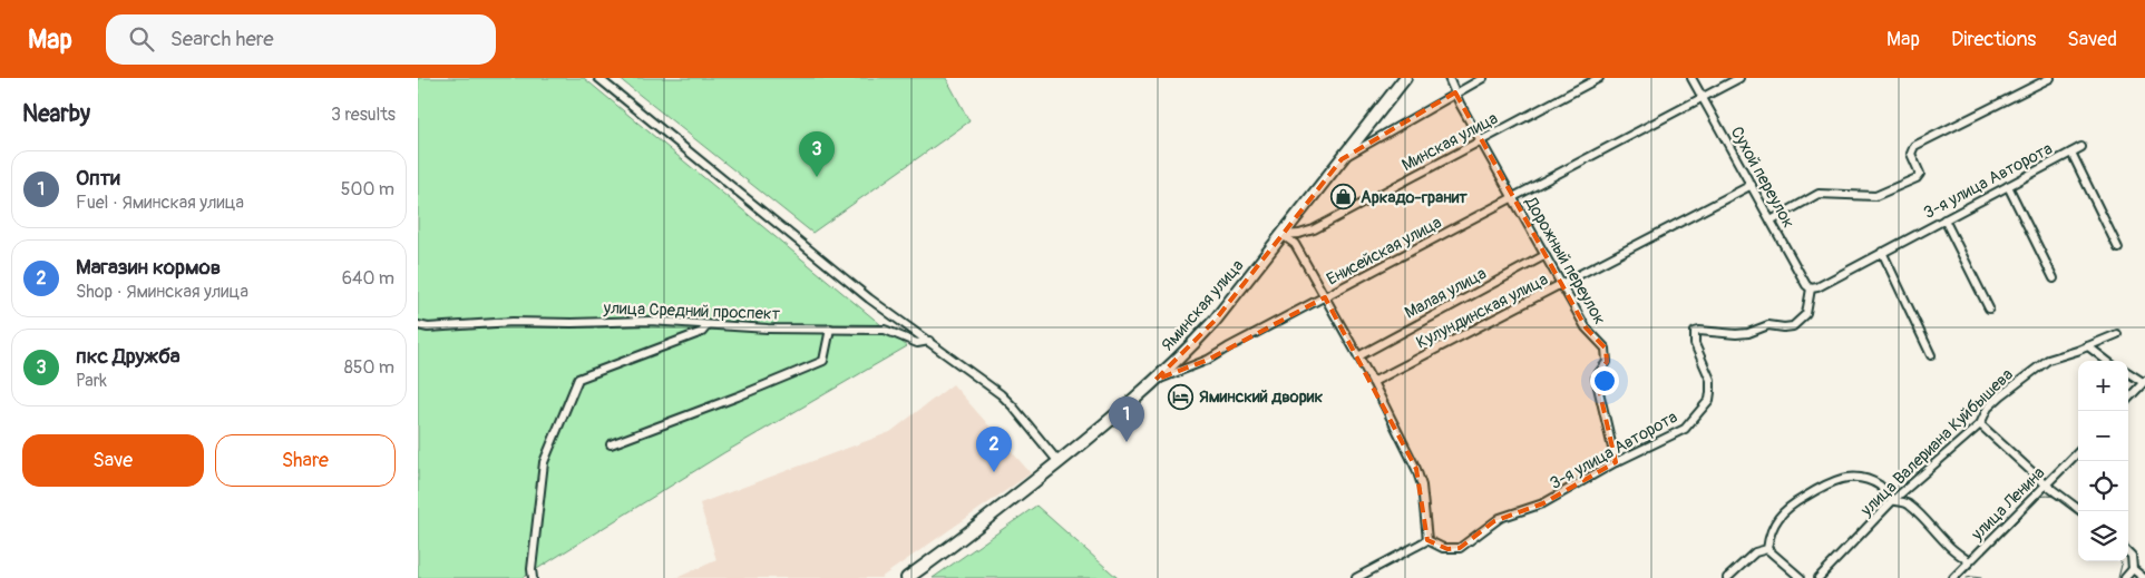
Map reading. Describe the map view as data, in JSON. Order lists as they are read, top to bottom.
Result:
{
  "streets": {
    "main road": ["Яминская улица"],
    "street": [
      "Минская улица",
      "Сухой переулок",
      "3-я улица Авторота",
      "Енисейская улица",
      "Дорожный переулок",
      "Малая улица",
      "улица Средний проспект",
      "Кулундинская улица",
      "улица Валериана Куйбышева",
      "улица Ленина"
    ]
  },
  "crossings": [
    ["Минская улица", "Дорожный переулок"],
    ["Минская улица", "Яминская улица"],
    ["Сухой переулок", "3-я улица Авторота"],
    ["Сухой переулок", "Енисейская улица"],
    ["Сухой переулок", "Кулундинская улица"],
    ["3-я улица Авторота", "Дорожный переулок"],
    ["Енисейская улица", "Дорожный переулок"],
    ["Енисейская улица", "Яминская улица"],
    ["Дорожный переулок", "Малая улица"],
    ["Дорожный переулок", "Кулундинская улица"]
  ],
  "places": {
    "shop": ["Аркадо-гранит"],
    "hotel": ["Яминский дворик"]
  },
  "page": {
    "header": "Map",
    "search": "Search here",
    "nav": ["Map", "Directions", "Saved"],
    "heading": ["Nearby", "3 results"],
    "pins": ["3", "1", "2"],
    "list": [
      {
        "mark": "1",
        "name": "Опти",
        "note": "Fuel · Яминская улица",
        "value": "500 m"
      },
      {
        "mark": "2",
        "name": "Магазин кормов",
        "note": "Shop · Яминская улица",
        "value": "640 m"
      },
      {
        "mark": "3",
        "name": "пкс Дружба",
        "note": "Park",
        "value": "850 m"
      }
    ],
    "map_buttons": ["+", "−"],
    "buttons": ["Save", "Share"]
  }
}
